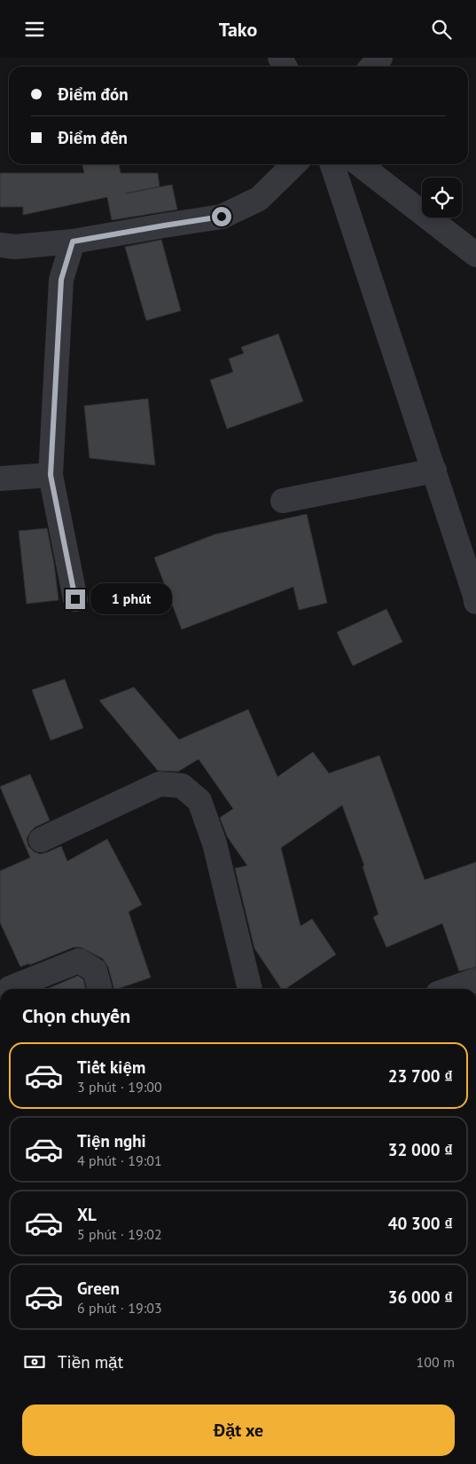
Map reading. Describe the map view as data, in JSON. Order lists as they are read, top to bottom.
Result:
{
  "page": {
    "header": "Tako",
    "banner": ["Điểm đón", "Điểm đến"],
    "bubble": "1 phút",
    "heading": "Chọn chuyến",
    "list": [
      {
        "name": "Tiết kiệm",
        "note": "3 phút · 19:00",
        "value": "23 700 ₫"
      },
      {
        "name": "Tiện nghi",
        "note": "4 phút · 19:01",
        "value": "32 000 ₫"
      },
      {
        "name": "XL",
        "note": "5 phút · 19:02",
        "value": "40 300 ₫"
      },
      {
        "name": "Green",
        "note": "6 phút · 19:03",
        "value": "36 000 ₫"
      }
    ],
    "pay": ["Tiền mặt", "100 m"],
    "buttons": "Đặt xe"
  }
}
